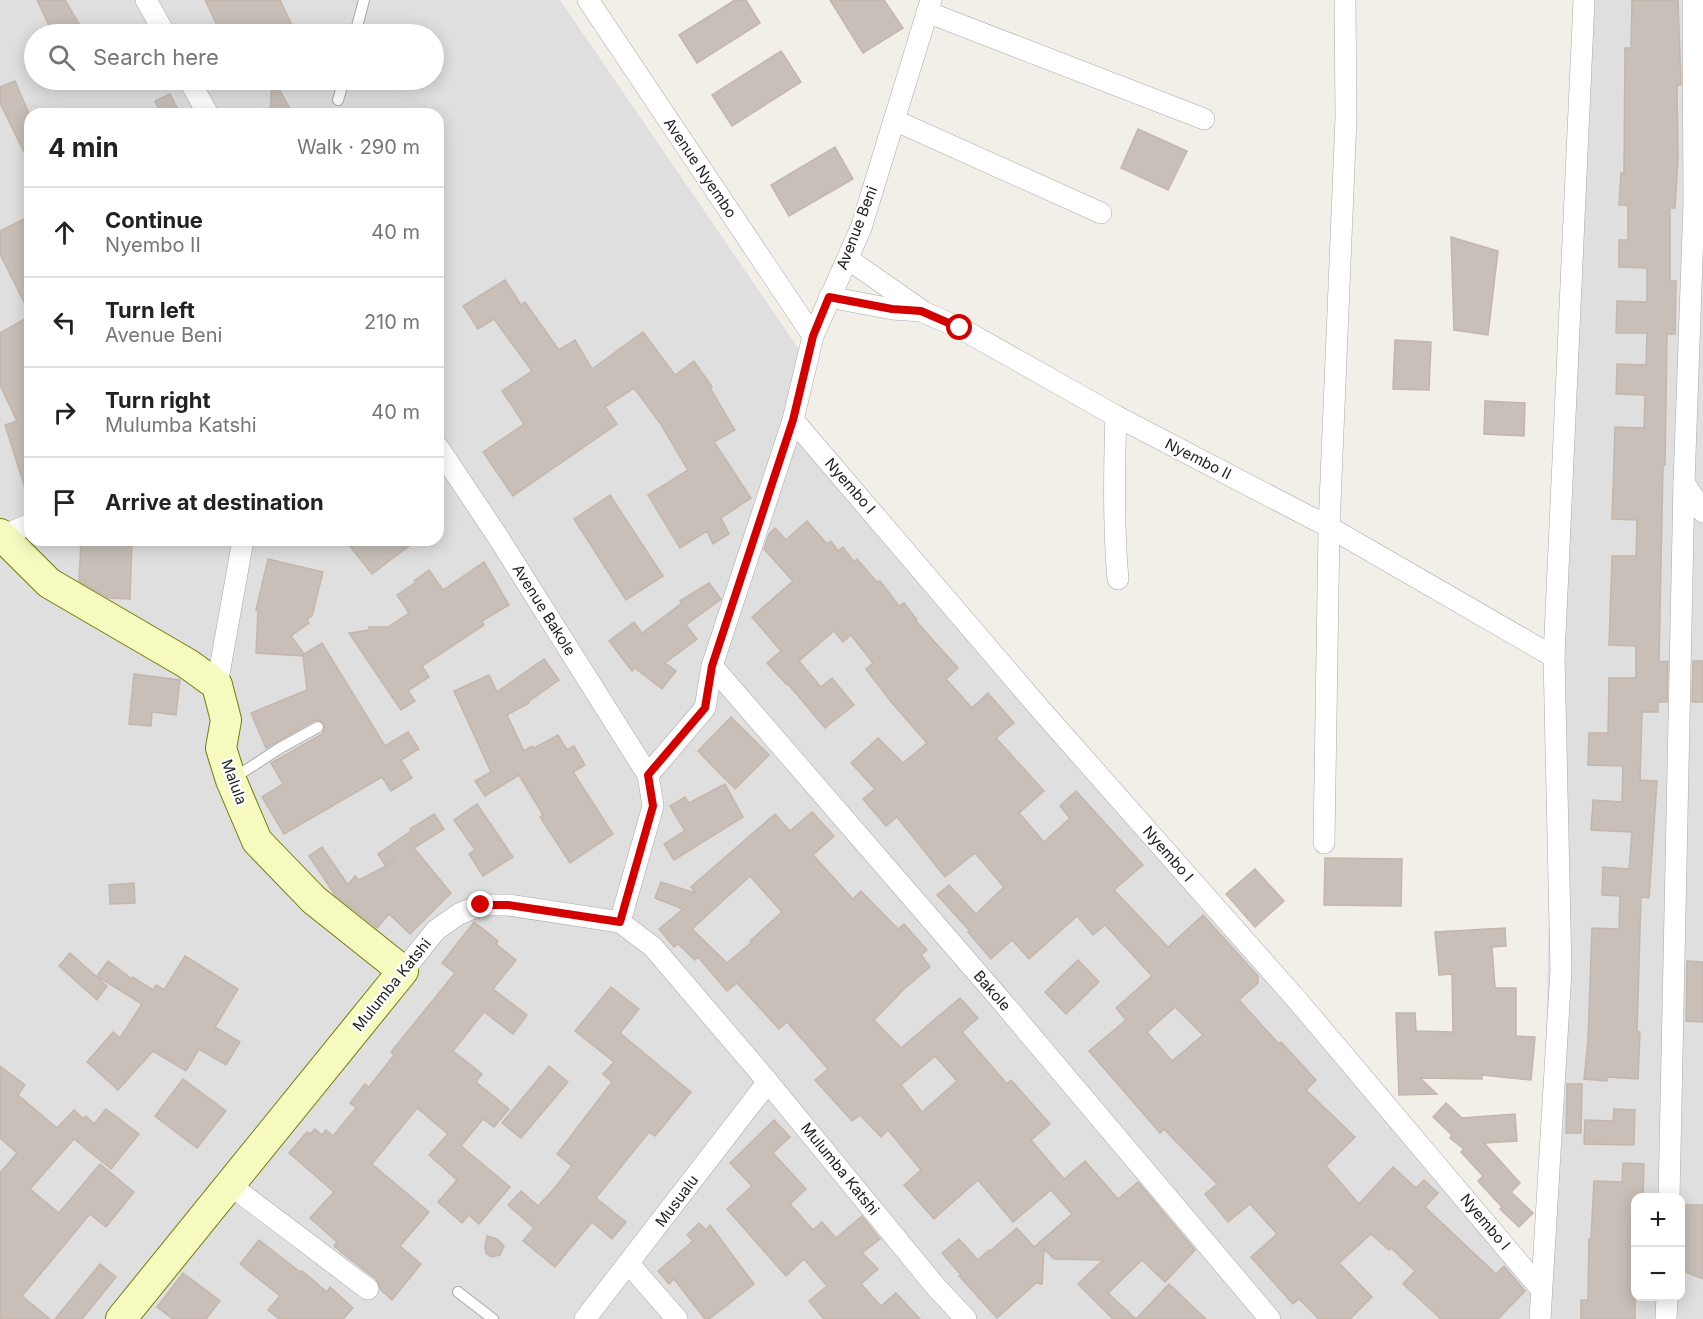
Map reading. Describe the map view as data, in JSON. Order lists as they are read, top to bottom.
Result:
{
  "streets": {
    "street": [
      "Avenue Nyembo",
      "Avenue Beni",
      "Nyembo II",
      "Nyembo I",
      "Avenue Bakole",
      "Malula",
      "Mulumba Katshi",
      "Bakole",
      "Musualu"
    ]
  },
  "crossings": [
    ["Avenue Nyembo", "Avenue Beni"],
    ["Avenue Beni", "Nyembo II"],
    ["Avenue Beni", "Nyembo I"],
    ["Avenue Beni", "Avenue Bakole"],
    ["Avenue Beni", "Bakole"],
    ["Malula", "Mulumba Katshi"],
    ["Mulumba Katshi", "Musualu"]
  ],
  "page": {
    "search": "Search here",
    "heading": ["4 min", "Walk · 290 m"],
    "list": [
      ["Continue", "Nyembo II", "40 m"],
      ["Turn left", "Avenue Beni", "210 m"],
      ["Turn right", "Mulumba Katshi", "40 m"],
      "Arrive at destination"
    ],
    "map_buttons": ["+", "−"]
  }
}
